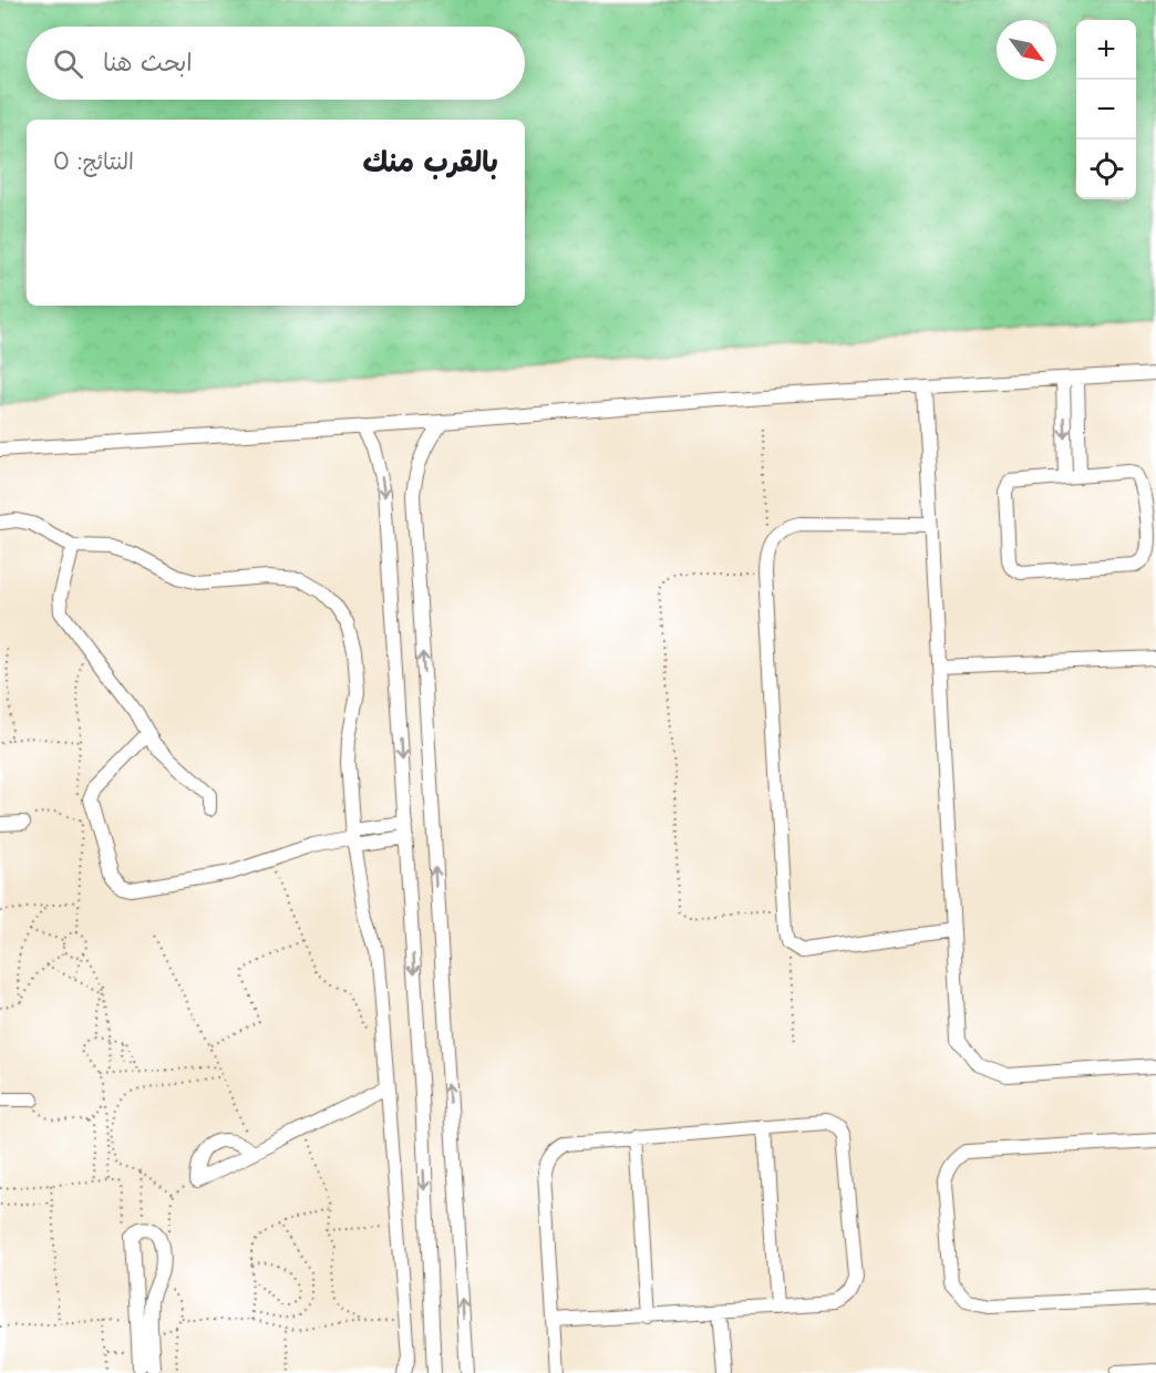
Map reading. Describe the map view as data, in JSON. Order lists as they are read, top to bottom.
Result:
{
  "north": "bottom right",
  "page": {
    "map_buttons": ["+", "−"],
    "search": "ابحث هنا",
    "heading": ["بالقرب منك", "النتائج: 0"]
  }
}
